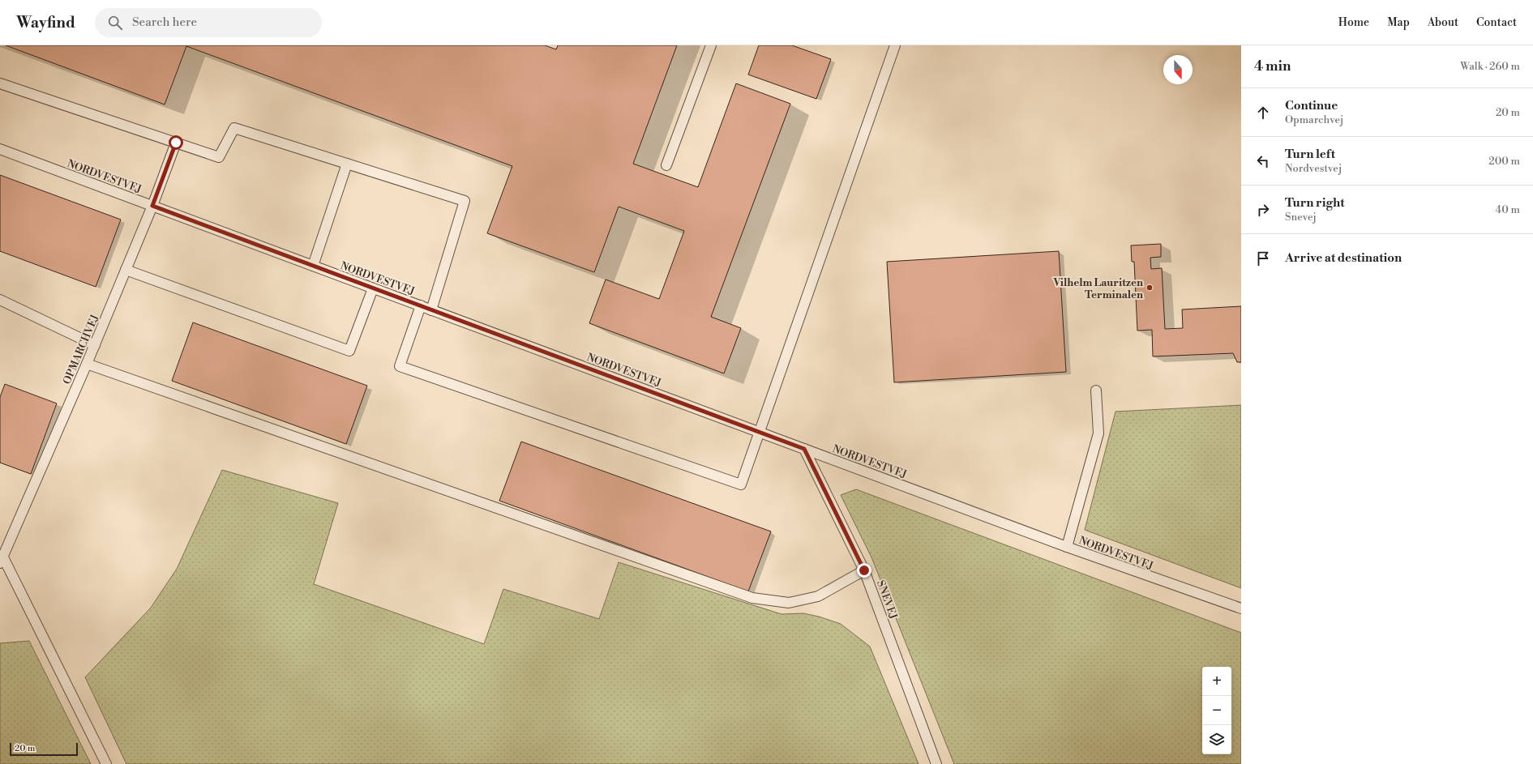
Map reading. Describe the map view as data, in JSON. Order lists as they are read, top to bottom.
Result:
{
  "streets": {
    "lane": ["NORDVESTVEJ", "OPMARCHVEJ", "SNEVEJ"]
  },
  "crossings": [
    ["NORDVESTVEJ", "OPMARCHVEJ"],
    ["NORDVESTVEJ", "SNEVEJ"]
  ],
  "places": ["Vilhelm Lauritzen Terminalen"],
  "scale_bar": "20 m",
  "north": "bottom",
  "page": {
    "header": "Wayfind",
    "search": "Search here",
    "nav": [
      "Home",
      "Map",
      "About",
      "Contact"
    ],
    "heading": ["4 min", "Walk · 260 m"],
    "list": [
      ["Continue", "Opmarchvej", "20 m"],
      ["Turn left", "Nordvestvej", "200 m"],
      ["Turn right", "Snevej", "40 m"],
      "Arrive at destination"
    ],
    "map_buttons": ["+", "−"],
    "scale": "20 m"
  }
}
